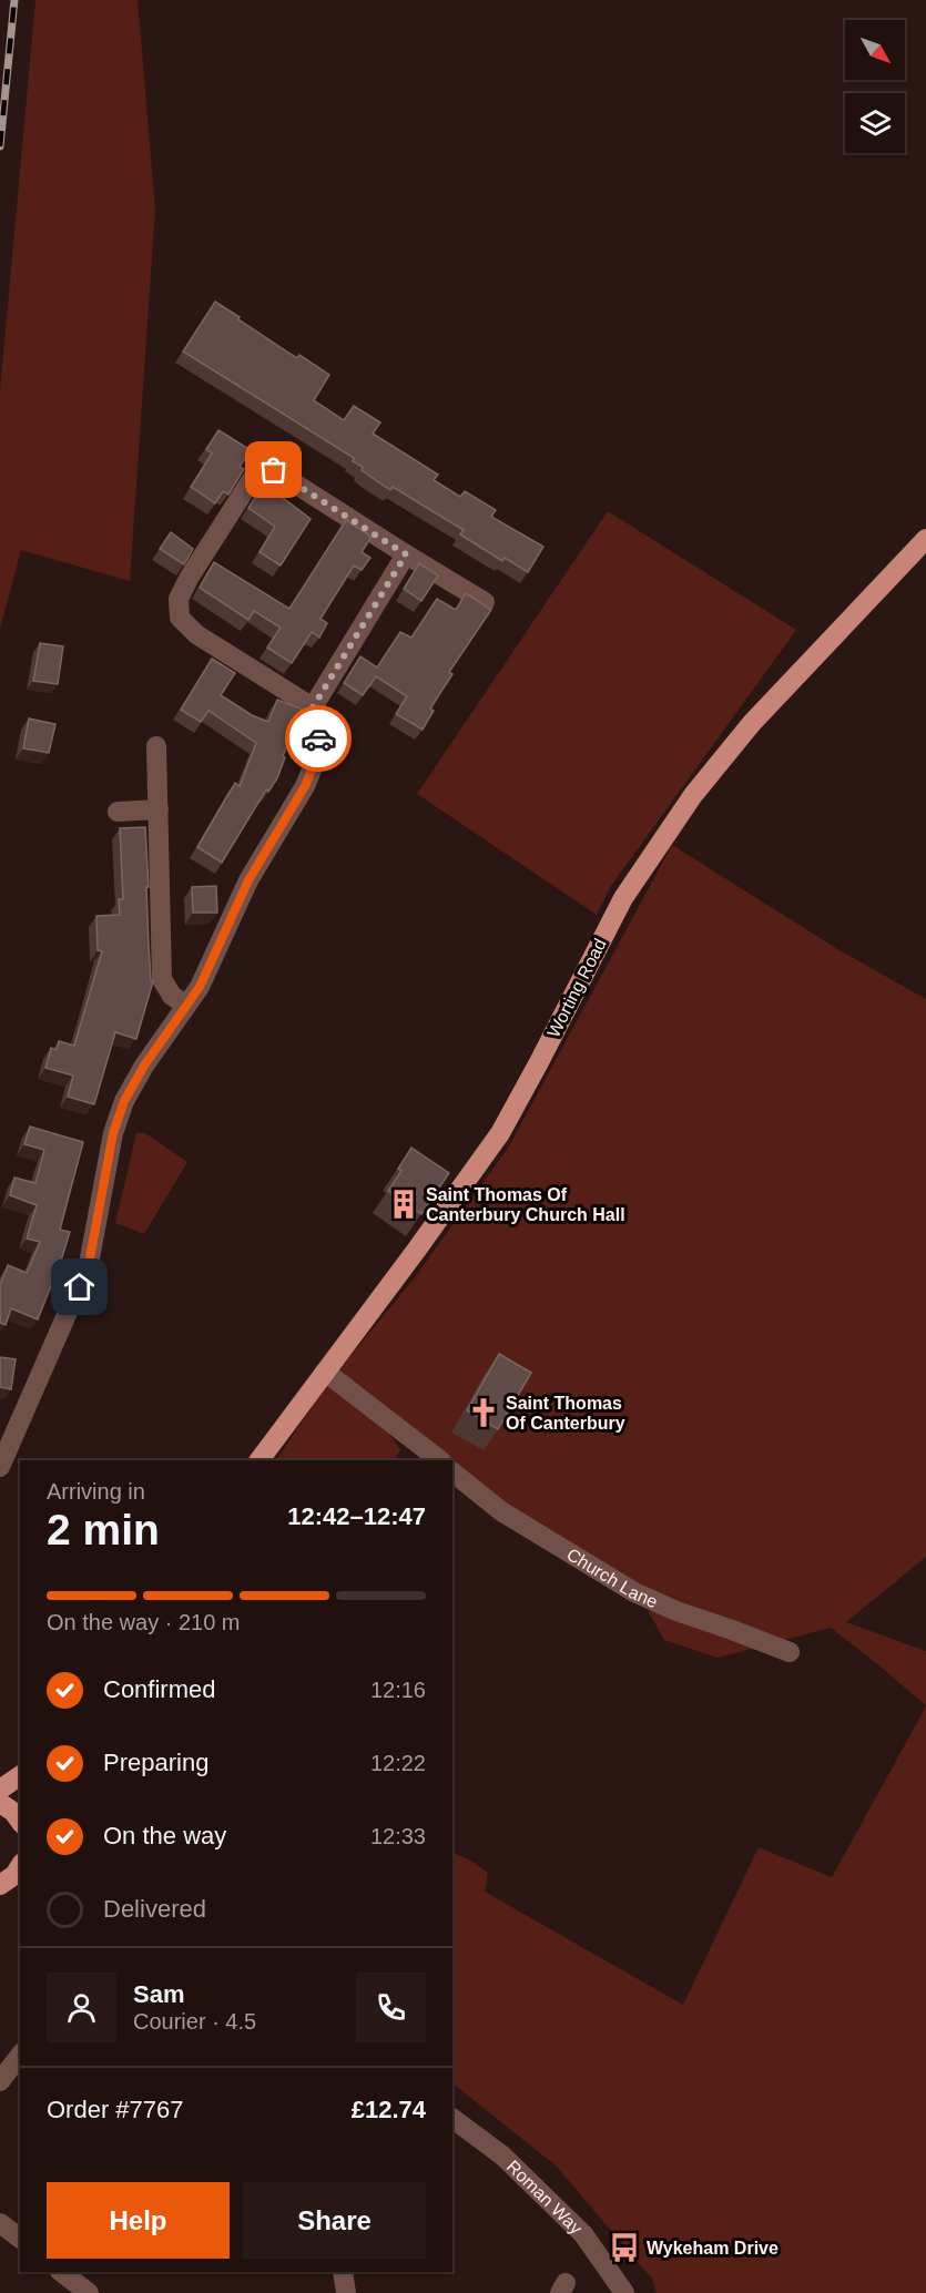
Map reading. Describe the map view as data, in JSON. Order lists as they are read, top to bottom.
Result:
{
  "streets": {
    "main road": ["Worting Road"],
    "street": ["Church Lane", "Roman Way"]
  },
  "places": {
    "building": ["Saint Thomas Of Canterbury Church Hall"],
    "church": ["Saint Thomas Of Canterbury"],
    "bus stop": ["Wykeham Drive"]
  },
  "north": "bottom right",
  "page": {
    "heading": ["2 min", "Arriving in", "12:42–12:47"],
    "panel": [
      "Sam",
      "Courier · 4.5",
      "Order #7767",
      "£12.74"
    ],
    "bar": "On the way · 210 m",
    "list": [
      ["Confirmed", "12:16"],
      ["Preparing", "12:22"],
      ["On the way", "12:33"],
      "Delivered"
    ],
    "buttons": ["Help", "Share"]
  }
}
